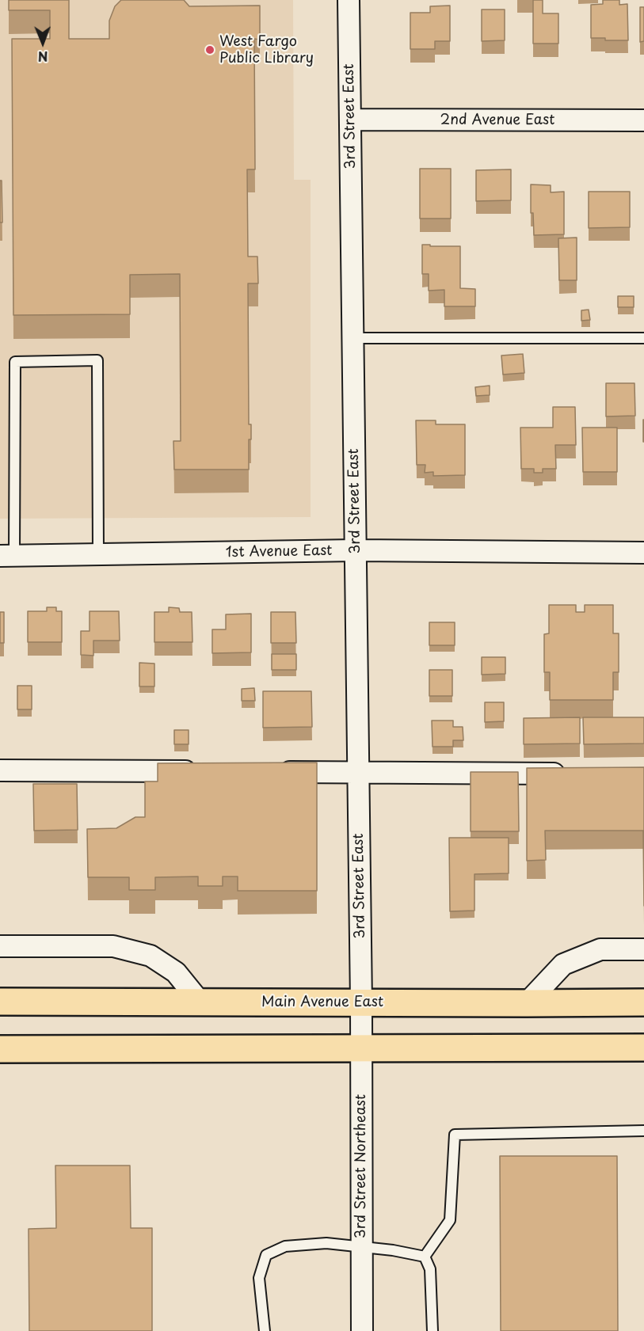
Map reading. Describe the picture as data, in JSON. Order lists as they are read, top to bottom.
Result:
{
  "streets": {
    "main road": ["Main Avenue East"],
    "street": [
      "3rd Street East",
      "2nd Avenue East",
      "1st Avenue East",
      "3rd Street Northeast"
    ]
  },
  "crossings": [
    ["3rd Street East", "2nd Avenue East"],
    ["3rd Street East", "1st Avenue East"],
    ["3rd Street East", "Main Avenue East"],
    ["3rd Street East", "3rd Street Northeast"],
    ["Main Avenue East", "3rd Street Northeast"]
  ],
  "places": ["West Fargo Public Library"],
  "north": "bottom"
}
